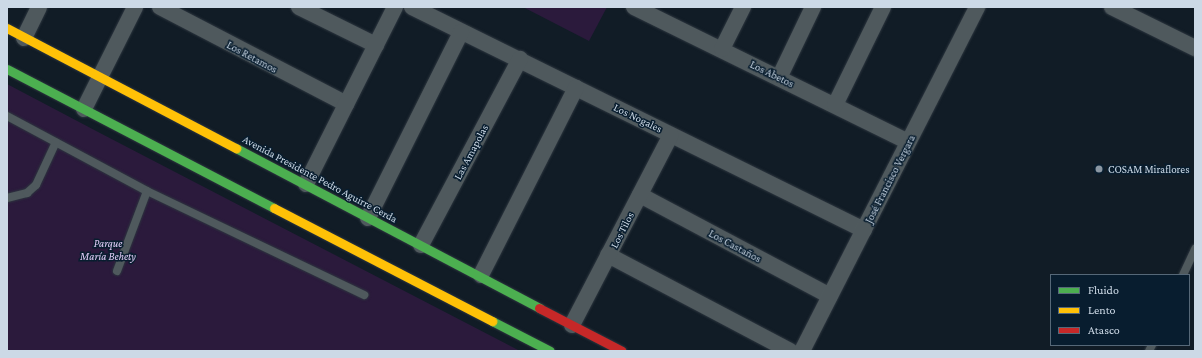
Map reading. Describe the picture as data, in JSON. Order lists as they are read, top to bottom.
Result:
{
  "streets": {
    "main road": ["Avenida Presidente Pedro Aguirre Cerda"],
    "street": [
      "Los Retamos",
      "Los Abetos",
      "Los Nogales",
      "Las Amapolas",
      "José Francisco Vergara",
      "Los Tilos",
      "Los Castaños"
    ]
  },
  "crossings": [
    ["Los Abetos", "José Francisco Vergara"],
    ["Los Nogales", "Las Amapolas"],
    ["Los Nogales", "José Francisco Vergara"],
    ["Los Nogales", "Los Tilos"],
    ["Las Amapolas", "Avenida Presidente Pedro Aguirre Cerda"],
    ["Avenida Presidente Pedro Aguirre Cerda", "Los Tilos"],
    ["José Francisco Vergara", "Los Castaños"],
    ["Los Tilos", "Los Castaños"]
  ],
  "parks": ["Parque María Behety"],
  "places": ["COSAM Miraflores"],
  "legend": ["Fluido", "Lento", "Atasco"]
}
